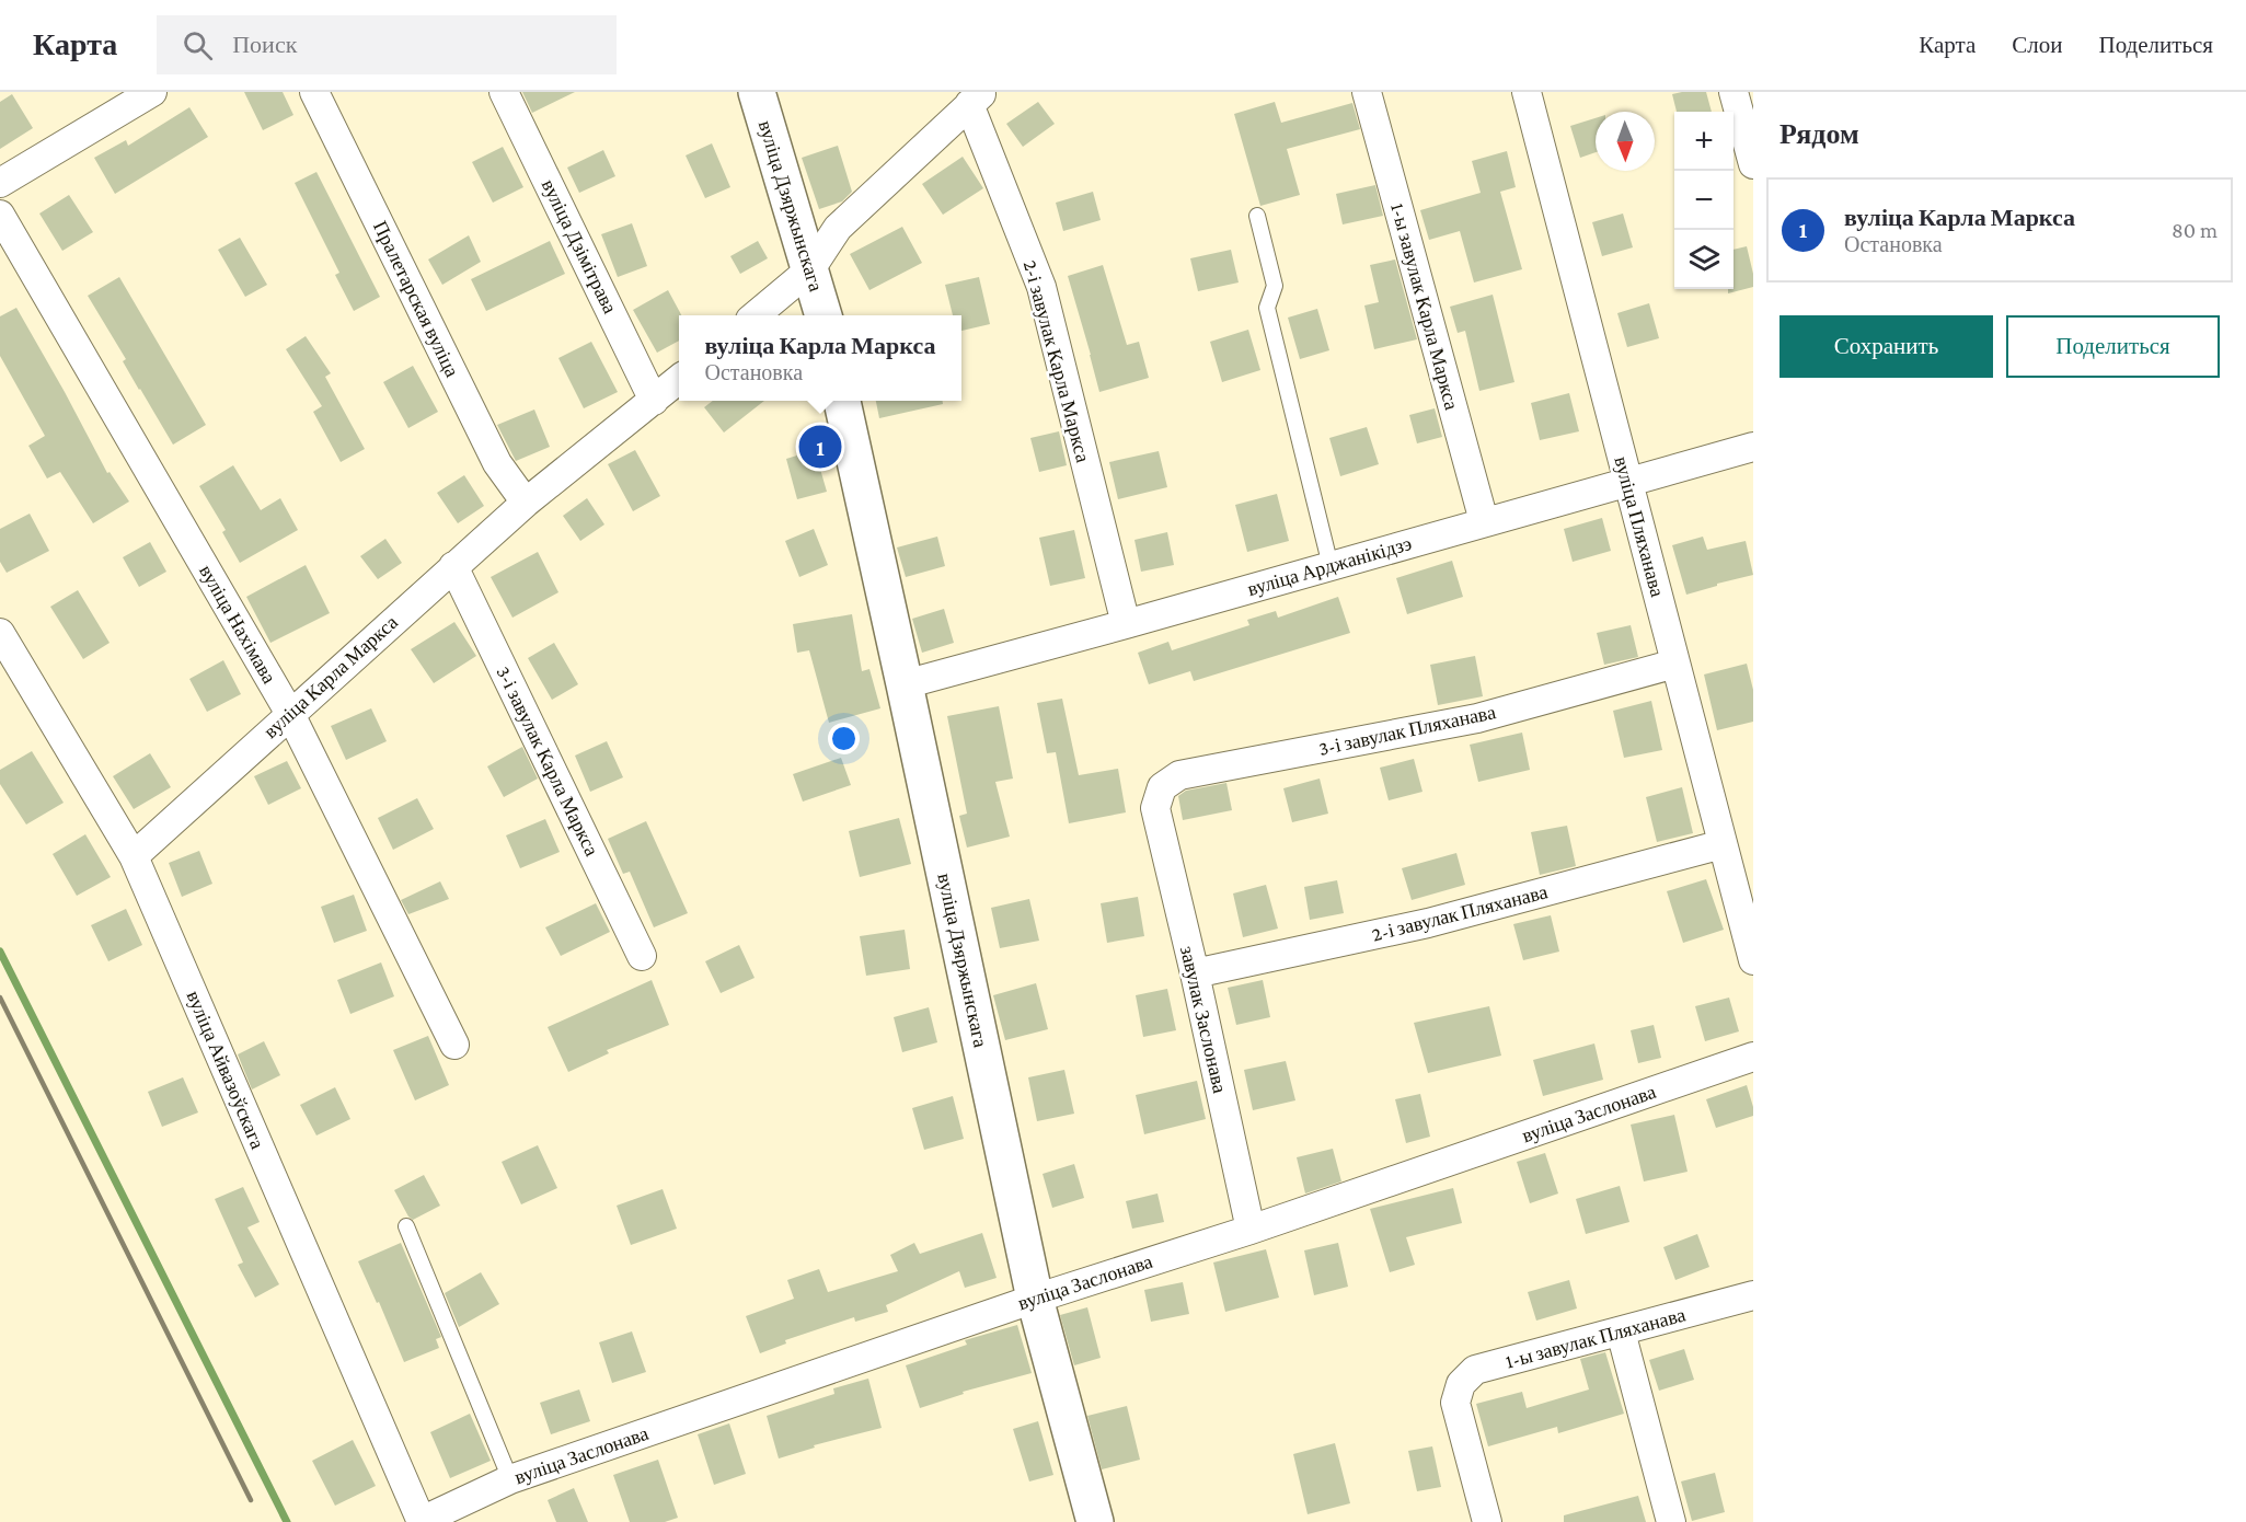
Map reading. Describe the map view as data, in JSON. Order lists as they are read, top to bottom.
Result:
{
  "streets": {
    "street": [
      "вуліца Дзяржынскага",
      "вуліца Дзімітрава",
      "Пралетарская вуліца",
      "1-ы завулак Карла Маркса",
      "2-і завулак Карла Маркса",
      "вуліца Пляханава",
      "вуліца Арджанікідзэ",
      "вуліца Нахімава",
      "вуліца Карла Маркса",
      "3-і завулак Пляханава",
      "3-і завулак Карла Маркса",
      "2-і завулак Пляханава",
      "завулак Заслонава",
      "вуліца Айвазоўскага",
      "вуліца Заслонава",
      "1-ы завулак Пляханава"
    ]
  },
  "crossings": [
    ["вуліца Дзяржынскага", "вуліца Арджанікідзэ"],
    ["вуліца Дзяржынскага", "вуліца Заслонава"],
    ["вуліца Дзімітрава", "вуліца Карла Маркса"],
    ["Пралетарская вуліца", "вуліца Карла Маркса"],
    ["1-ы завулак Карла Маркса", "вуліца Арджанікідзэ"],
    ["2-і завулак Карла Маркса", "вуліца Арджанікідзэ"],
    ["вуліца Пляханава", "вуліца Арджанікідзэ"],
    ["вуліца Пляханава", "3-і завулак Пляханава"],
    ["вуліца Пляханава", "2-і завулак Пляханава"],
    ["вуліца Нахімава", "вуліца Карла Маркса"],
    ["вуліца Карла Маркса", "3-і завулак Карла Маркса"],
    ["вуліца Карла Маркса", "вуліца Айвазоўскага"],
    ["3-і завулак Пляханава", "завулак Заслонава"],
    ["2-і завулак Пляханава", "завулак Заслонава"],
    ["завулак Заслонава", "вуліца Заслонава"],
    ["вуліца Айвазоўскага", "вуліца Заслонава"]
  ],
  "north": "bottom",
  "page": {
    "header": "Карта",
    "search": "Поиск",
    "nav": ["Карта", "Слои", "Поделиться"],
    "heading": "Рядом",
    "map_buttons": ["+", "−"],
    "list": [
      {
        "mark": "1",
        "name": "вуліца Карла Маркса",
        "note": "Остановка",
        "value": "80 m"
      }
    ],
    "buttons": ["Сохранить", "Поделиться"],
    "popup": ["вуліца Карла Маркса", "Остановка"],
    "pins": "1"
  }
}
